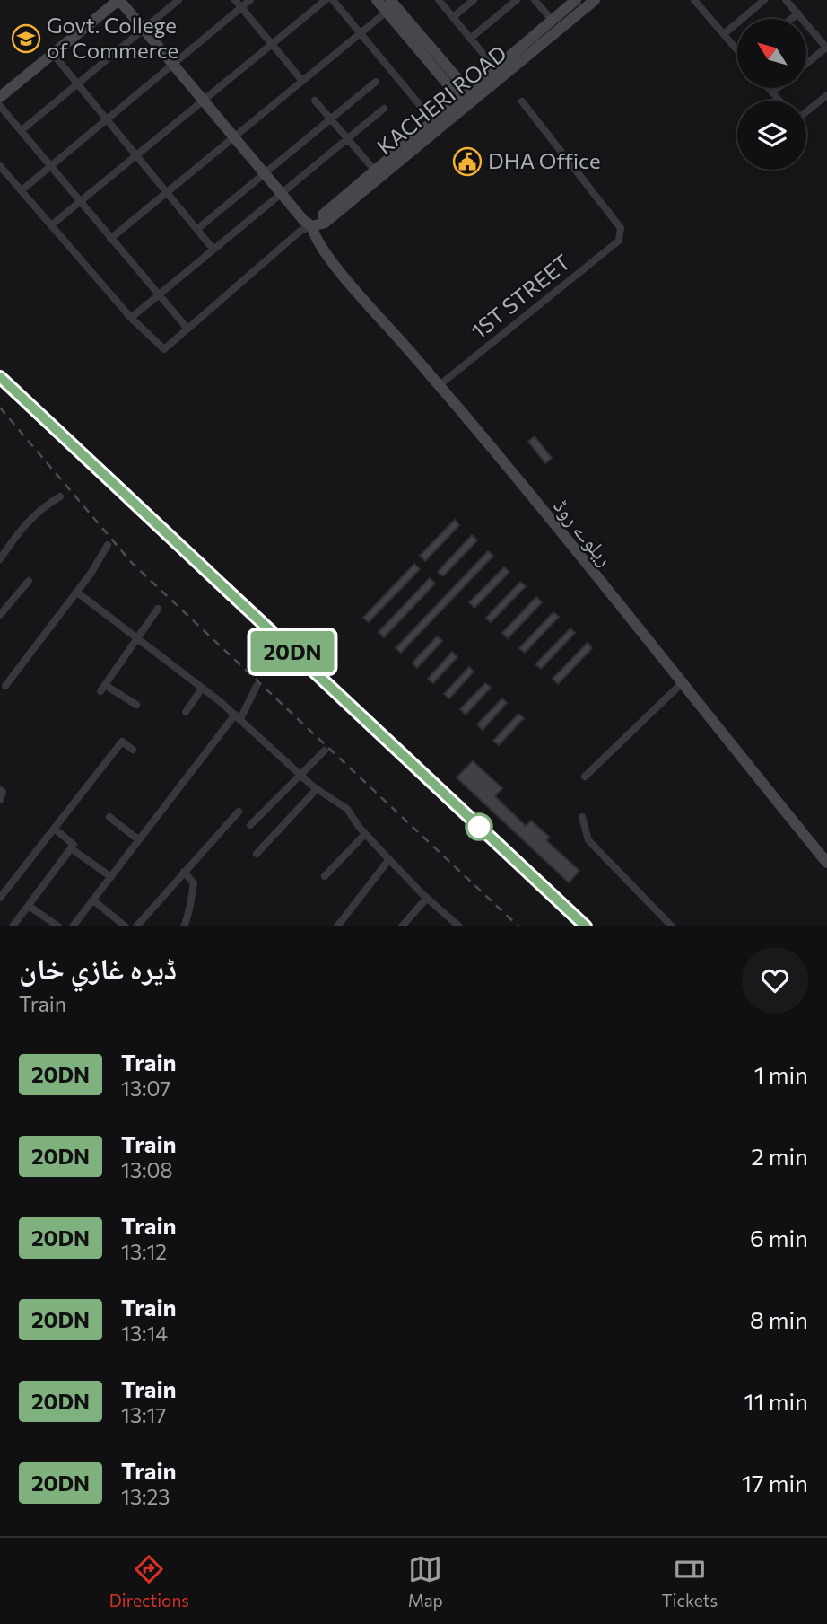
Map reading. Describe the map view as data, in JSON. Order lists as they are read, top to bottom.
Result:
{
  "streets": {
    "main road": ["KACHERI ROAD", "ریلوے روڈ"],
    "street": ["1ST STREET"]
  },
  "crossings": [
    ["KACHERI ROAD", "ریلوے روڈ"],
    ["1ST STREET", "ریلوے روڈ"]
  ],
  "places": {
    "school or university": ["Govt. College of Commerce"],
    "public building": ["DHA Office"]
  },
  "north": "top left",
  "page": {
    "on_map": "20DN",
    "heading": ["ڈيره غازي خان", "Train"],
    "list": [
      {
        "mark": "20DN",
        "name": "Train",
        "note": "13:07",
        "value": "1 min"
      },
      {
        "mark": "20DN",
        "name": "Train",
        "note": "13:08",
        "value": "2 min"
      },
      {
        "mark": "20DN",
        "name": "Train",
        "note": "13:12",
        "value": "6 min"
      },
      {
        "mark": "20DN",
        "name": "Train",
        "note": "13:14",
        "value": "8 min"
      },
      {
        "mark": "20DN",
        "name": "Train",
        "note": "13:17",
        "value": "11 min"
      },
      {
        "mark": "20DN",
        "name": "Train",
        "note": "13:23",
        "value": "17 min"
      }
    ],
    "tabs": ["Directions", "Map", "Tickets"]
  }
}
